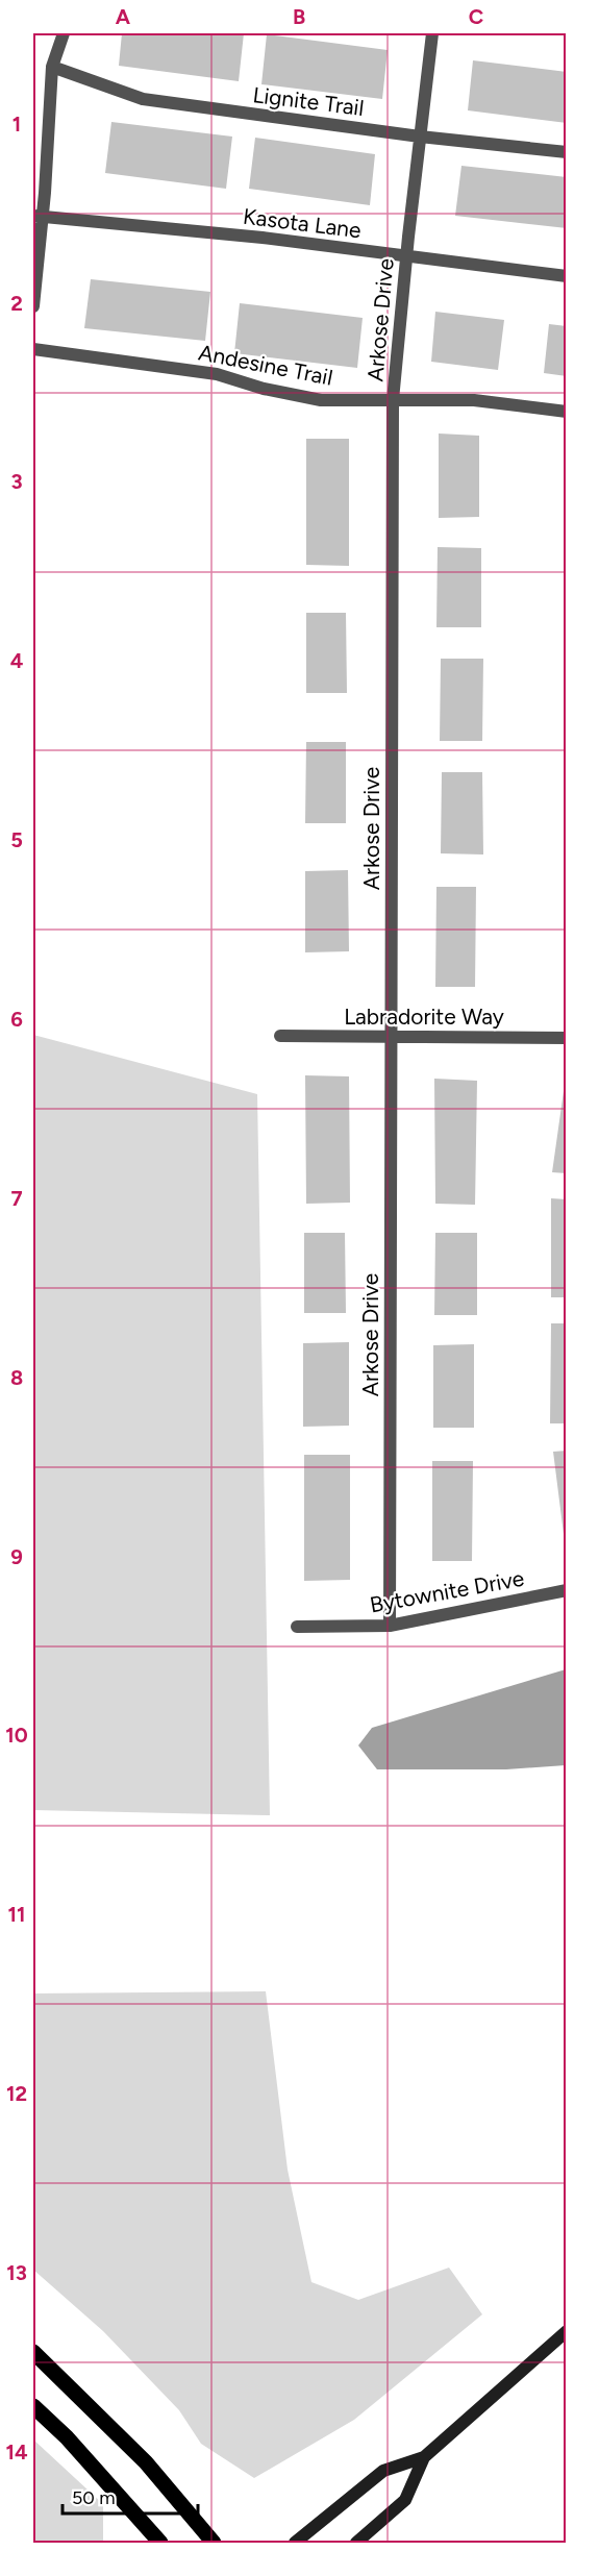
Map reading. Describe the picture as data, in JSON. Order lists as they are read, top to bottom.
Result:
{
  "streets": {
    "street": [
      "Lignite Trail",
      "Kasota Lane",
      "Arkose Drive",
      "Andesine Trail",
      "Labradorite Way",
      "Bytownite Drive"
    ]
  },
  "crossings": [
    ["Lignite Trail", "Arkose Drive"],
    ["Kasota Lane", "Arkose Drive"],
    ["Arkose Drive", "Andesine Trail"],
    ["Arkose Drive", "Labradorite Way"],
    ["Arkose Drive", "Bytownite Drive"]
  ],
  "scale_bar": "50 m",
  "grid": {
    "columns": ["A", "B", "C"],
    "rows": [
      "1",
      "2",
      "3",
      "4",
      "5",
      "6",
      "7",
      "8",
      "9",
      "10",
      "11",
      "12",
      "13",
      "14"
    ]
  }
}
